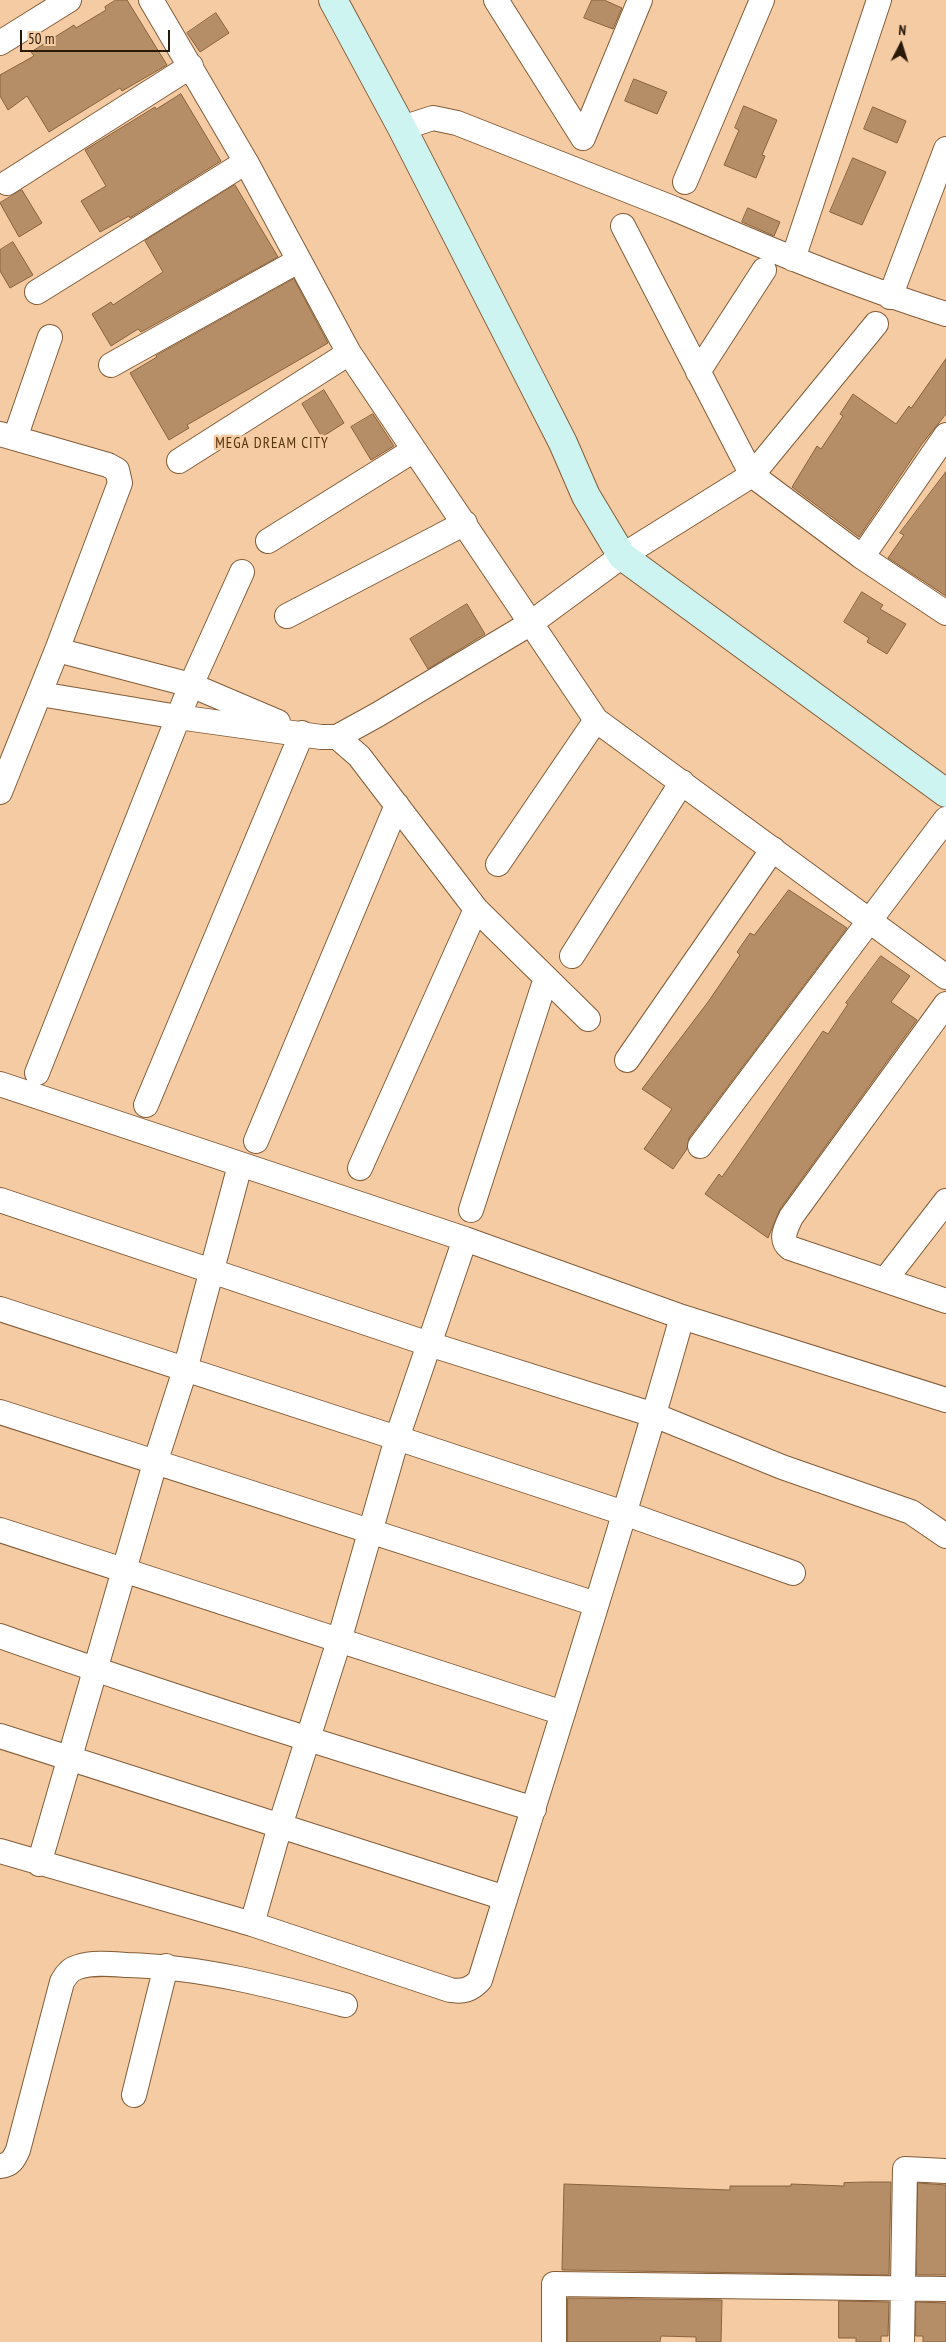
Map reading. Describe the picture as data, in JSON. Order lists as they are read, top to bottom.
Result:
{
  "districts": ["MEGA DREAM CITY"],
  "scale_bar": "50 m",
  "north": "top"
}
